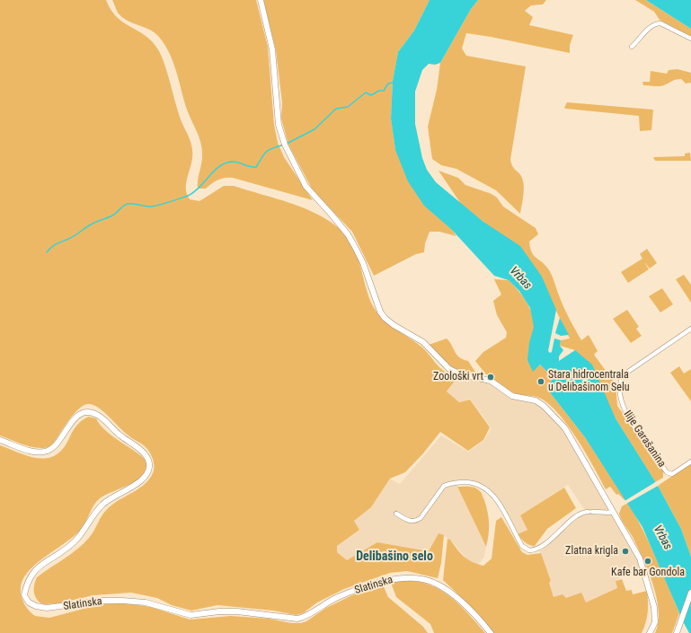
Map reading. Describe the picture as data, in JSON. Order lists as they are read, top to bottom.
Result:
{
  "streets": {
    "street": ["Ilije Garašanina", "Slatinska"]
  },
  "districts": ["Delibašino selo"],
  "water": ["Vrbas"],
  "places": [
    "Zoološki vrt",
    "Stara hidrocentrala u Delibašinom Selu",
    "Zlatna krigla",
    "Kafe bar Gondola"
  ]
}
